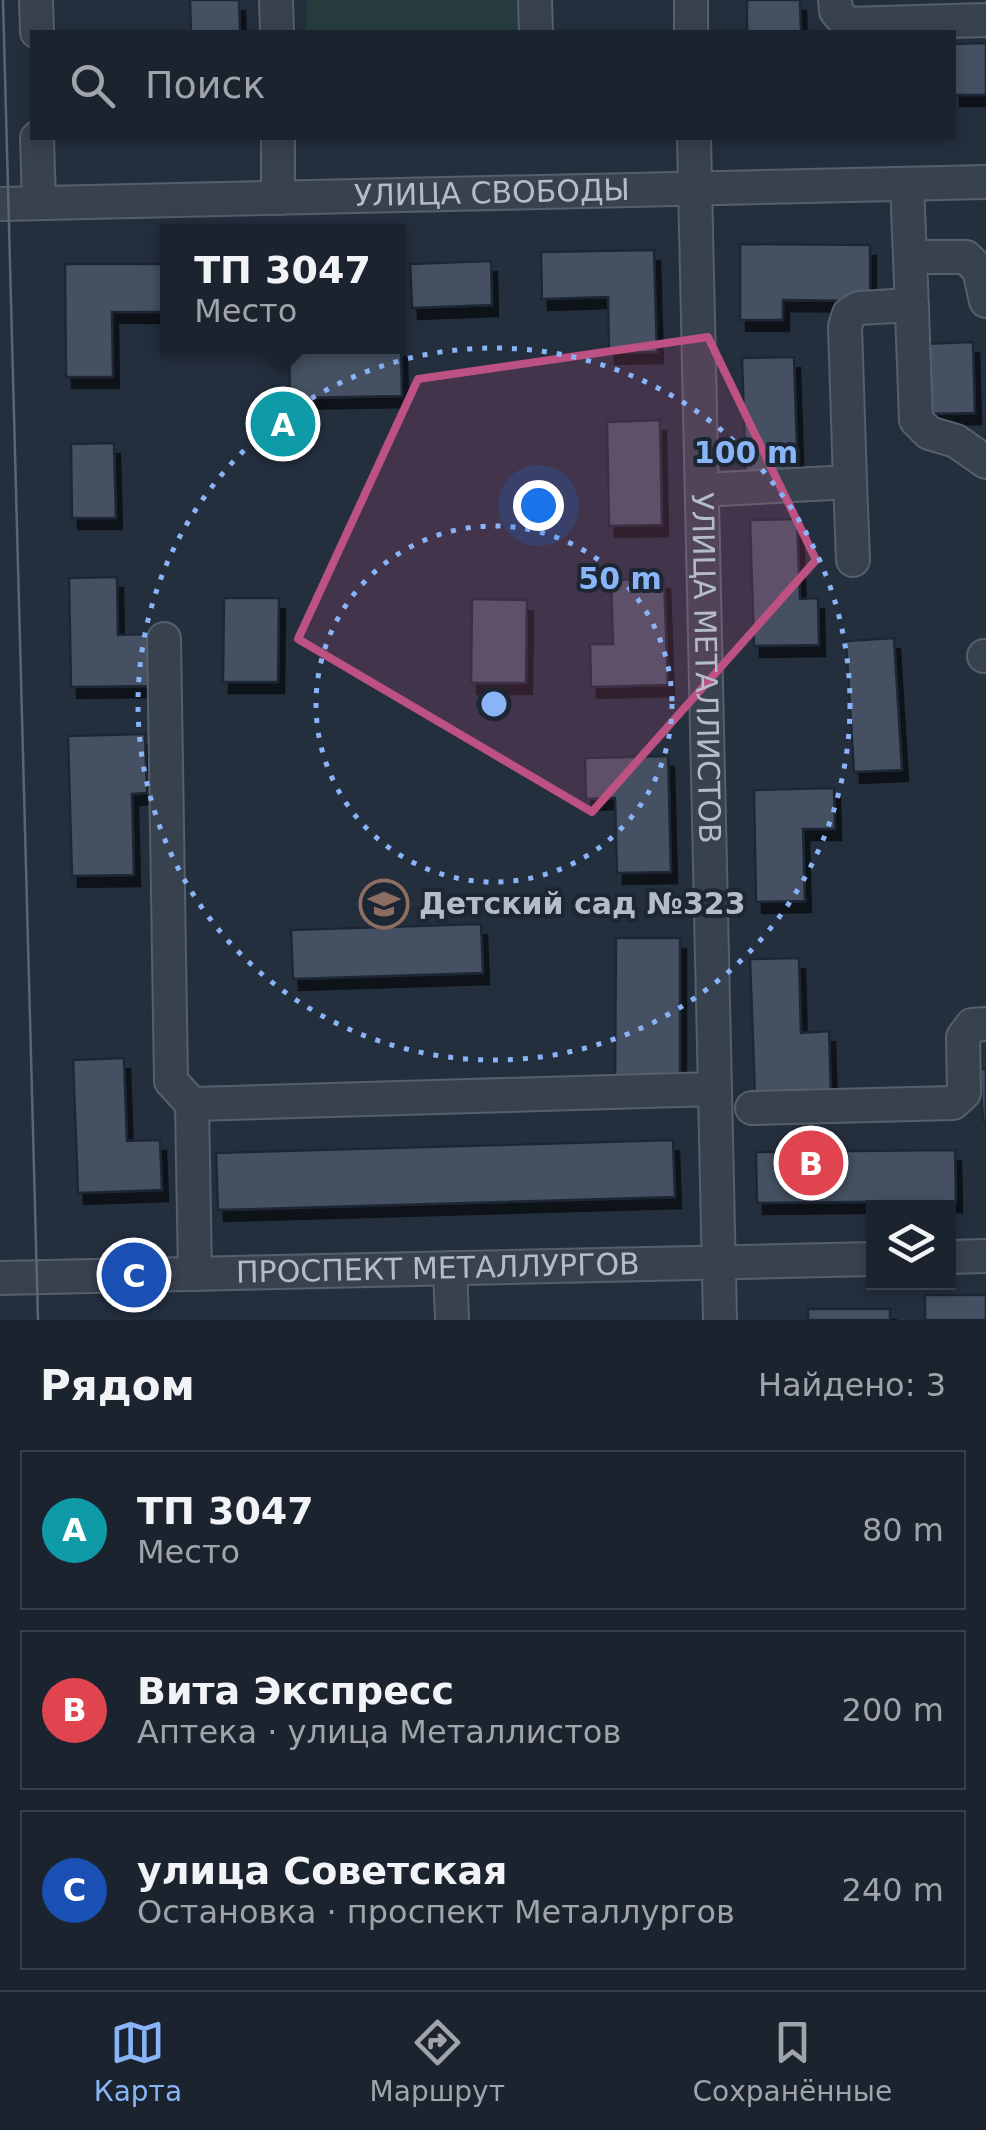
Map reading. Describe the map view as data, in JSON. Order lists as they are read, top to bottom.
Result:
{
  "streets": {
    "street": ["УЛИЦА СВОБОДЫ", "УЛИЦА МЕТАЛЛИСТОВ", "ПРОСПЕКТ МЕТАЛЛУРГОВ"]
  },
  "crossings": [
    ["УЛИЦА СВОБОДЫ", "УЛИЦА МЕТАЛЛИСТОВ"],
    ["УЛИЦА МЕТАЛЛИСТОВ", "ПРОСПЕКТ МЕТАЛЛУРГОВ"]
  ],
  "places": {
    "school or university": ["Детский сад №323"]
  },
  "page": {
    "search": "Поиск",
    "popup": ["ТП 3047", "Место"],
    "pins": ["A", "B", "C"],
    "heading": ["Рядом", "Найдено: 3"],
    "list": [
      {
        "mark": "A",
        "name": "ТП 3047",
        "note": "Место",
        "value": "80 m"
      },
      {
        "mark": "B",
        "name": "Вита Экспресс",
        "note": "Аптека · улица Металлистов",
        "value": "200 m"
      },
      {
        "mark": "C",
        "name": "улица Советская",
        "note": "Остановка · проспект Металлургов",
        "value": "240 m"
      }
    ],
    "nav": ["Карта", "Маршрут", "Сохранённые"]
  },
  "rings": ["100 m", "50 m"]
}
